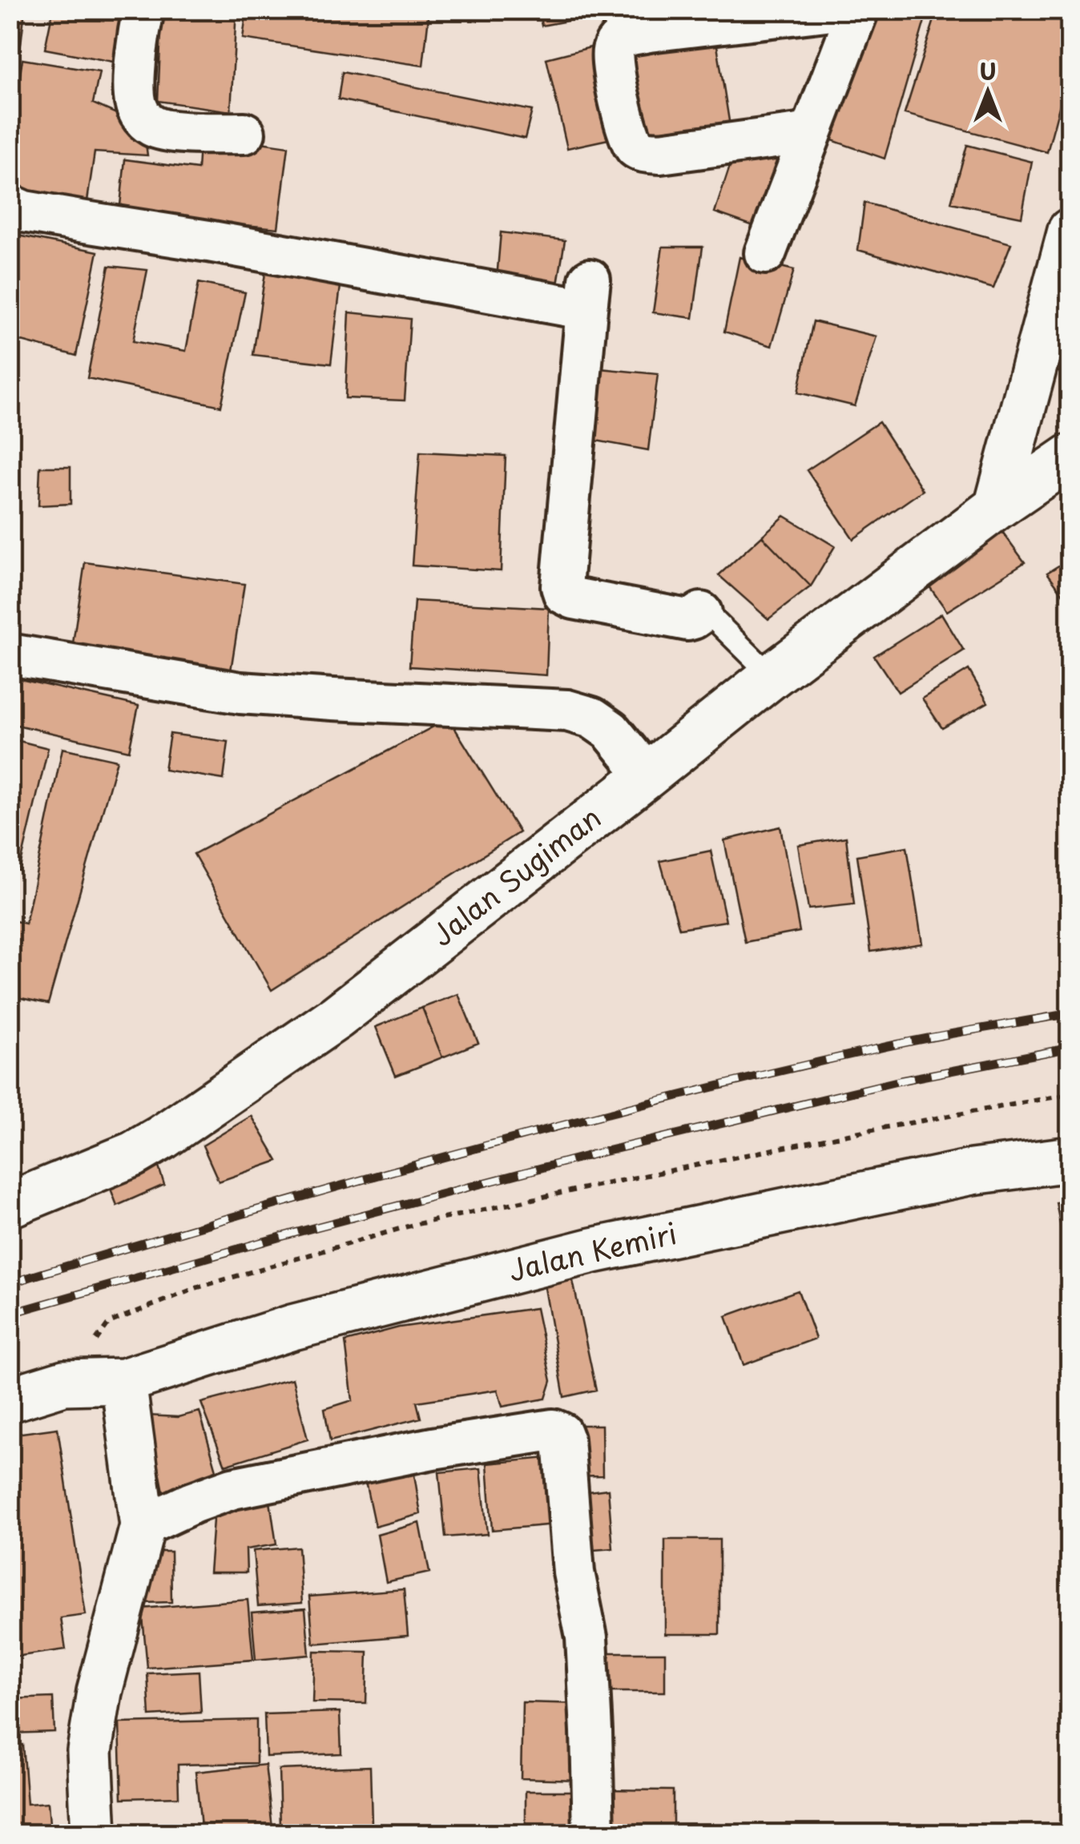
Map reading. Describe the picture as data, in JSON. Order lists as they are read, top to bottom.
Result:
{
  "streets": {
    "main road": ["Jalan Sugiman", "Jalan Kemiri"]
  },
  "north": "top"
}
